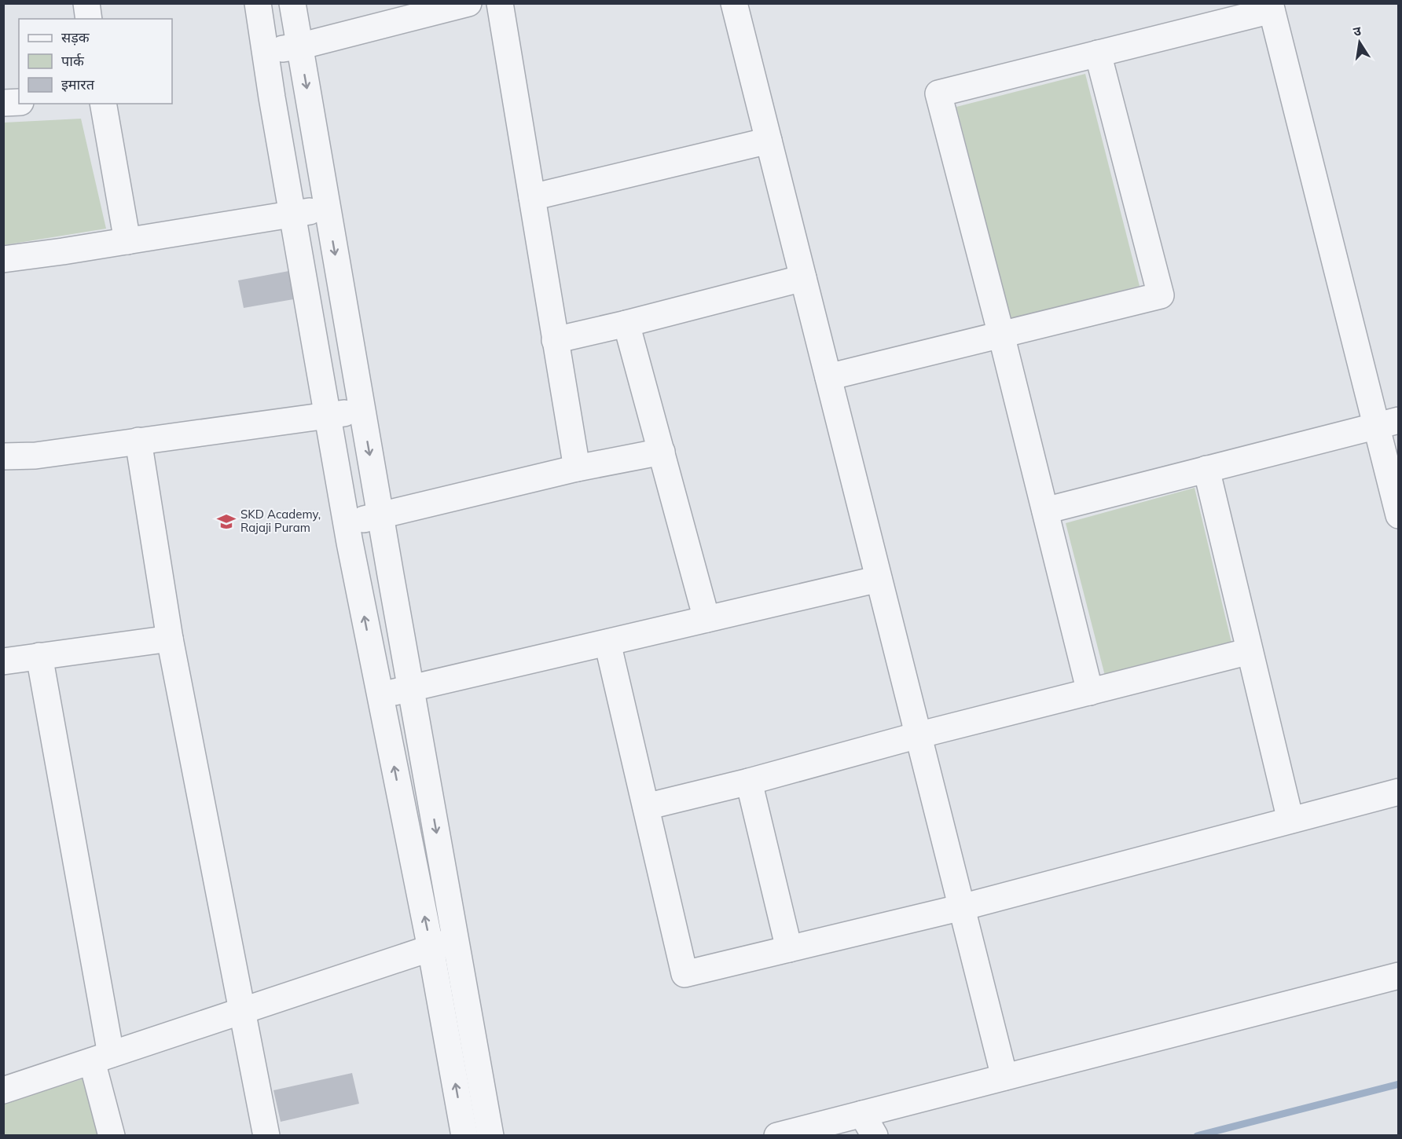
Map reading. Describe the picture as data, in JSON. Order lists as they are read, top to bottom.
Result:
{
  "places": {
    "school or university": ["SKD Academy, Rajaji Puram"]
  },
  "legend": ["सड़क", "पार्क", "इमारत"],
  "north": "top"
}
